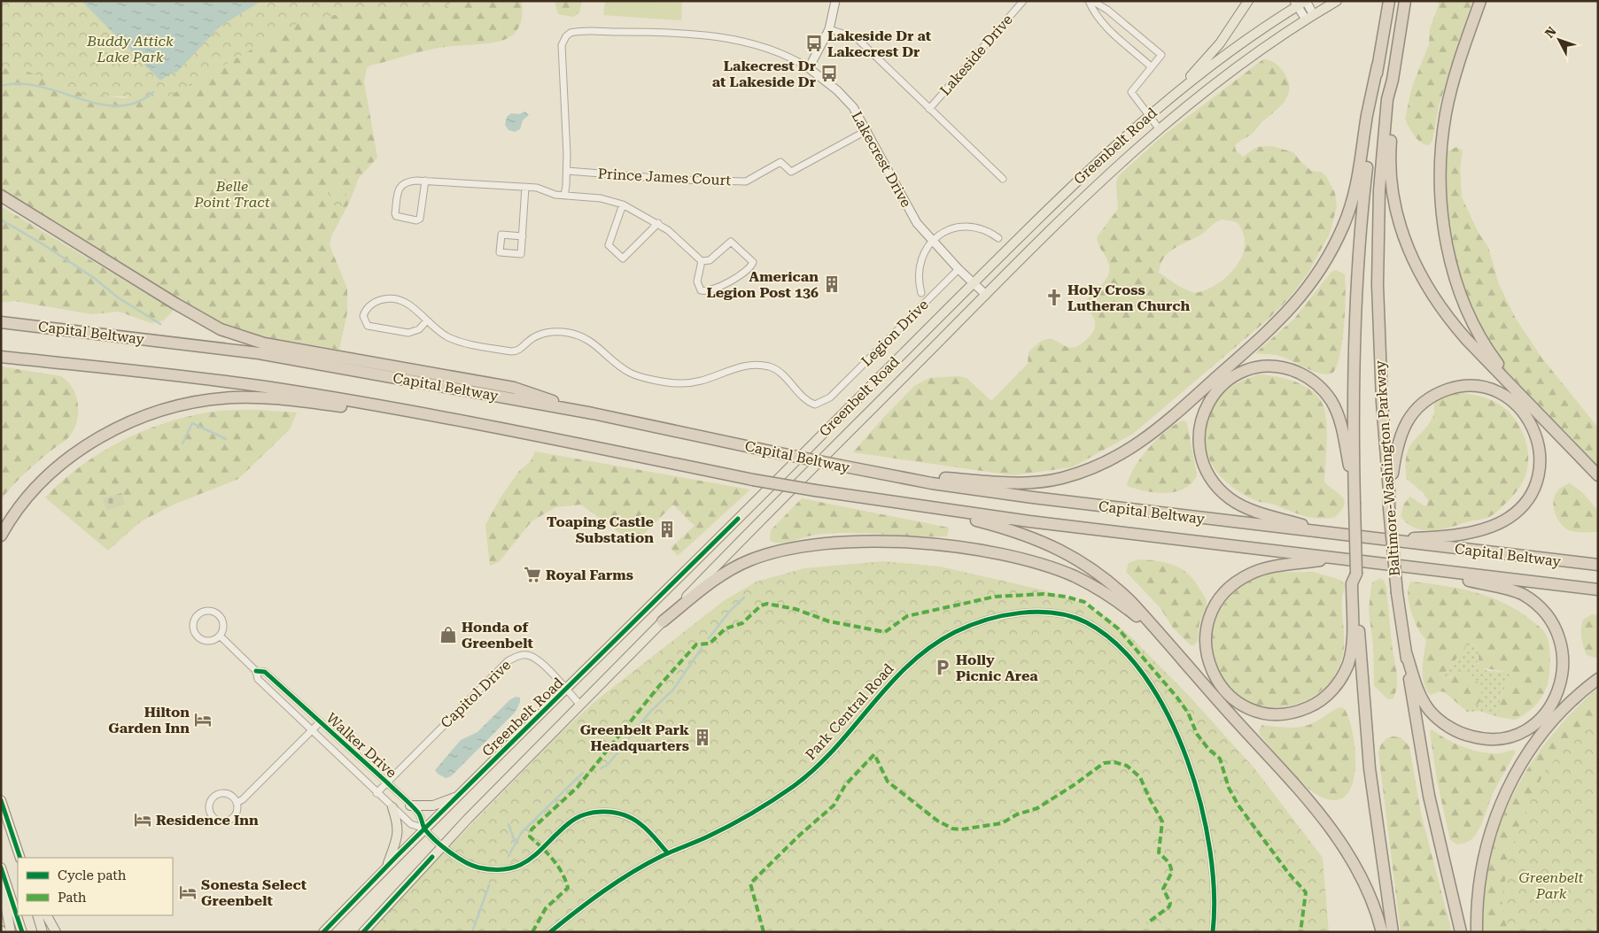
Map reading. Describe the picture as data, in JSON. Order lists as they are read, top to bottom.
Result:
{
  "streets": {
    "highway": ["Capital Beltway", "Baltimore-Washington Parkway"],
    "main road": ["Greenbelt Road"],
    "street": [
      "Lakeside Drive",
      "Lakecrest Drive",
      "Prince James Court",
      "Legion Drive",
      "Capitol Drive",
      "Park Central Road",
      "Walker Drive"
    ]
  },
  "crossings": [
    ["Greenbelt Road", "Lakecrest Drive"],
    ["Greenbelt Road", "Capitol Drive"],
    ["Greenbelt Road", "Walker Drive"],
    ["Lakecrest Drive", "Prince James Court"],
    ["Lakecrest Drive", "Legion Drive"],
    ["Capitol Drive", "Walker Drive"],
    ["Park Central Road", "Walker Drive"]
  ],
  "parks": ["Buddy Attick Lake Park", "Belle Point Tract", "Greenbelt Park"],
  "places": {
    "bus stop": ["Lakeside Dr at Lakecrest Dr", "Lakecrest Dr at Lakeside Dr"],
    "building": ["American Legion Post 136", "Toaping Castle Substation", "Greenbelt Park Headquarters"],
    "church": ["Holy Cross Lutheran Church"],
    "supermarket": ["Royal Farms"],
    "shop": ["Honda of Greenbelt"],
    "parking": ["Holly Picnic Area"],
    "hotel": ["Hilton Garden Inn", "Residence Inn", "Sonesta Select Greenbelt"]
  },
  "legend": ["Cycle path", "Path"],
  "north": "top left"
}
